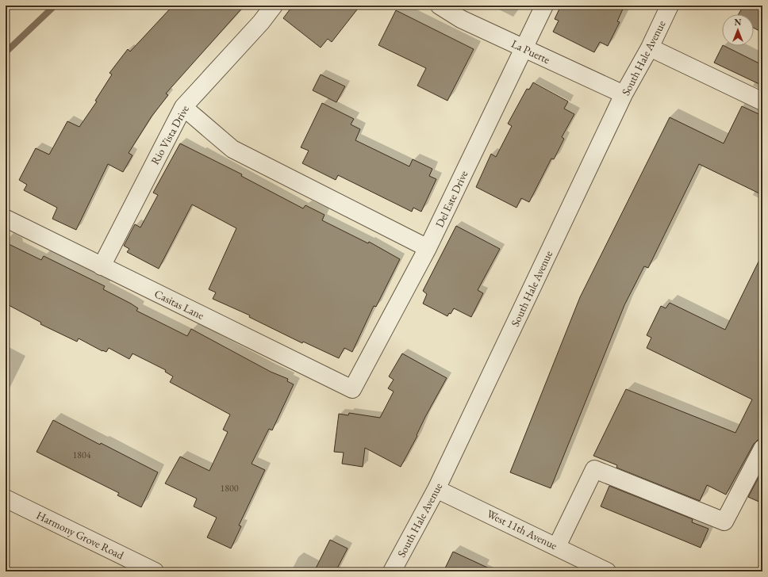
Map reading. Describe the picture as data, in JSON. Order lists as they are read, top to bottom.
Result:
{
  "streets": {
    "street": [
      "La Puerte",
      "South Hale Avenue",
      "Rio Vista Drive",
      "Del Este Drive",
      "Casitas Lane",
      "West 11th Avenue",
      "Harmony Grove Road"
    ]
  },
  "crossings": [
    ["La Puerte", "South Hale Avenue"],
    ["La Puerte", "Del Este Drive"],
    ["South Hale Avenue", "West 11th Avenue"],
    ["Rio Vista Drive", "Casitas Lane"],
    ["Del Este Drive", "Casitas Lane"]
  ],
  "house_numbers": ["1804", "1800"],
  "north": "top"
}
